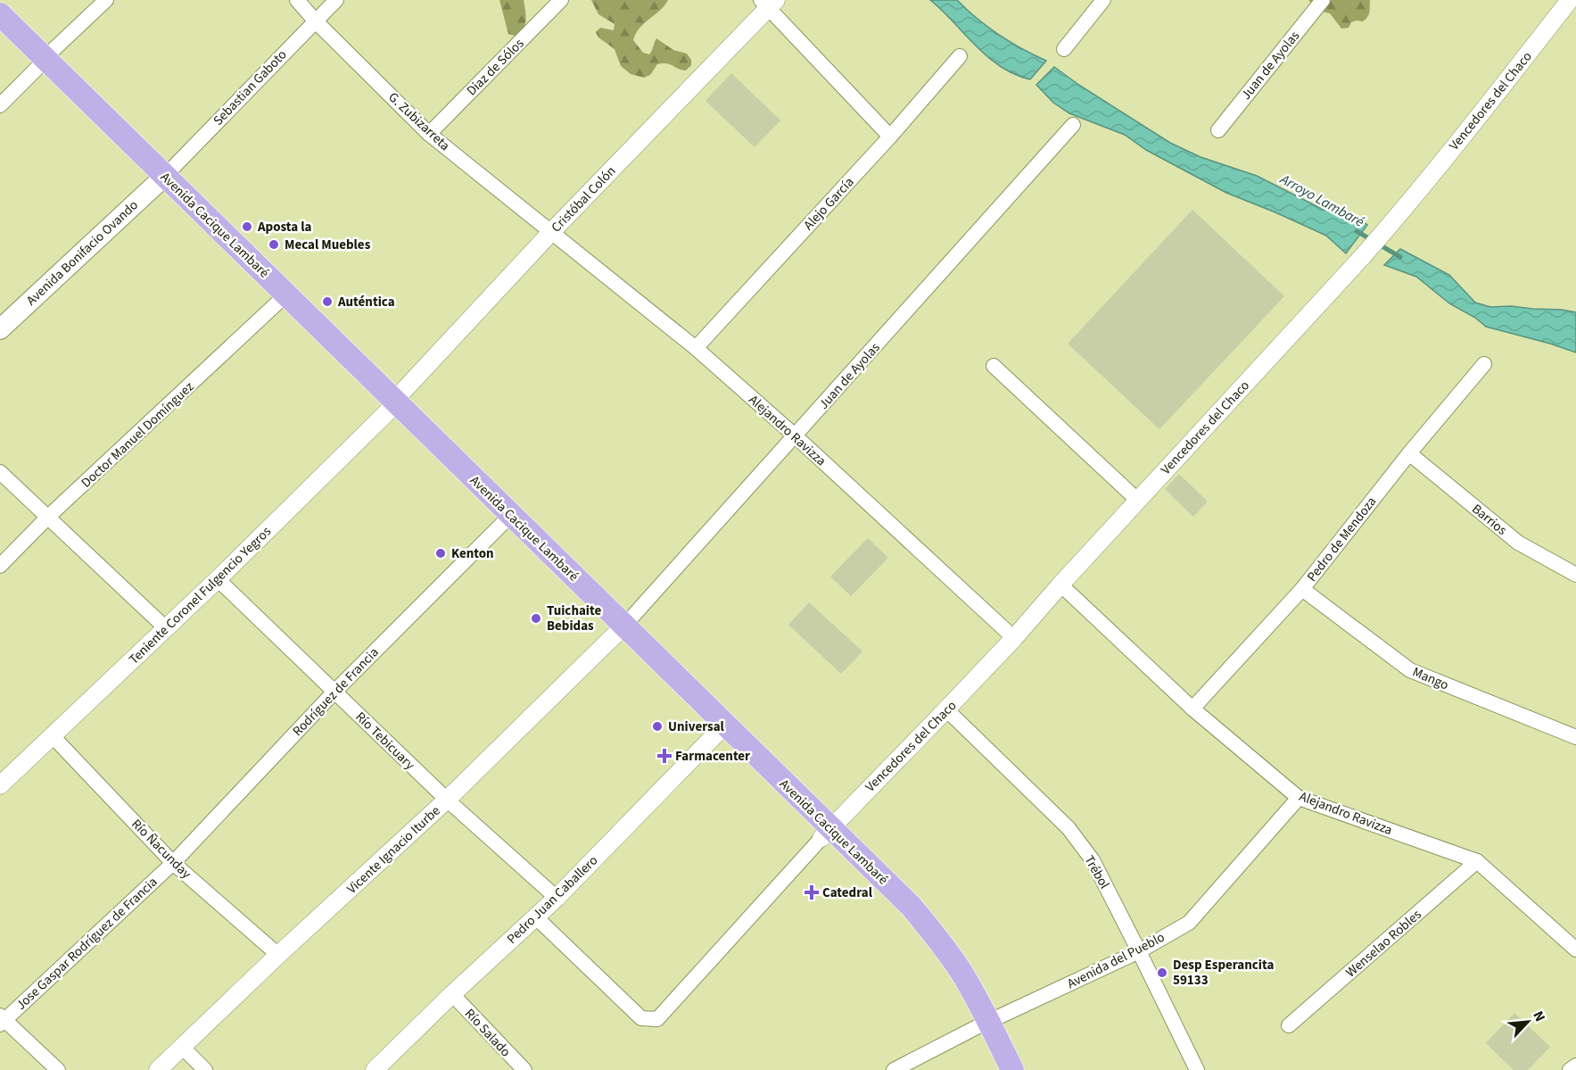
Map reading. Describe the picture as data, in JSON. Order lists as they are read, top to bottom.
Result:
{
  "streets": {
    "main road": ["Avenida Cacique Lambaré", "Avenida Bonifacio Ovando"],
    "street": [
      "Juan de Ayolas",
      "Diaz de Sólos",
      "Sebastian Gaboto",
      "Vencedores del Chaco",
      "G. Zubizarreta",
      "Cristóbal Colón",
      "Alejo García",
      "Alejandro Ravizza",
      "Doctor Manuel Domínguez",
      "Barrios",
      "Pedro de Mendoza",
      "Teniente Coronel Fulgencio Yegros",
      "Mango",
      "Rodríguez de Francia",
      "Río Tebicuary",
      "Río Ñacunday",
      "Vicente Ignacio Iturbe",
      "Trébol",
      "Pedro Juan Caballero",
      "Jose Gaspar Rodríguez de Francia",
      "Wenselao Robles",
      "Avenida del Pueblo",
      "Río Salado"
    ]
  },
  "crossings": [
    ["Juan de Ayolas", "Avenida Cacique Lambaré"],
    ["Juan de Ayolas", "Alejandro Ravizza"],
    ["Juan de Ayolas", "Vicente Ignacio Iturbe"],
    ["Diaz de Sólos", "G. Zubizarreta"],
    ["Sebastian Gaboto", "G. Zubizarreta"],
    ["Sebastian Gaboto", "Avenida Cacique Lambaré"],
    ["Sebastian Gaboto", "Avenida Bonifacio Ovando"],
    ["Vencedores del Chaco", "Avenida Cacique Lambaré"],
    ["Vencedores del Chaco", "Alejandro Ravizza"],
    ["Vencedores del Chaco", "Trébol"],
    ["G. Zubizarreta", "Cristóbal Colón"],
    ["G. Zubizarreta", "Alejandro Ravizza"],
    ["Cristóbal Colón", "Avenida Cacique Lambaré"],
    ["Cristóbal Colón", "Alejandro Ravizza"],
    ["Cristóbal Colón", "Teniente Coronel Fulgencio Yegros"],
    ["Alejo García", "Alejandro Ravizza"],
    ["Avenida Cacique Lambaré", "Avenida Bonifacio Ovando"],
    ["Avenida Cacique Lambaré", "Doctor Manuel Domínguez"],
    ["Avenida Cacique Lambaré", "Teniente Coronel Fulgencio Yegros"],
    ["Avenida Cacique Lambaré", "Rodríguez de Francia"],
    ["Avenida Cacique Lambaré", "Vicente Ignacio Iturbe"],
    ["Avenida Cacique Lambaré", "Pedro Juan Caballero"],
    ["Avenida Cacique Lambaré", "Avenida del Pueblo"],
    ["Alejandro Ravizza", "Pedro de Mendoza"],
    ["Alejandro Ravizza", "Wenselao Robles"],
    ["Alejandro Ravizza", "Avenida del Pueblo"],
    ["Barrios", "Pedro de Mendoza"],
    ["Pedro de Mendoza", "Mango"],
    ["Teniente Coronel Fulgencio Yegros", "Río Tebicuary"],
    ["Teniente Coronel Fulgencio Yegros", "Río Ñacunday"],
    ["Rodríguez de Francia", "Río Tebicuary"],
    ["Rodríguez de Francia", "Río Ñacunday"],
    ["Rodríguez de Francia", "Jose Gaspar Rodríguez de Francia"],
    ["Río Tebicuary", "Vicente Ignacio Iturbe"],
    ["Río Tebicuary", "Pedro Juan Caballero"],
    ["Río Ñacunday", "Vicente Ignacio Iturbe"],
    ["Río Ñacunday", "Jose Gaspar Rodríguez de Francia"],
    ["Trébol", "Avenida del Pueblo"],
    ["Pedro Juan Caballero", "Río Salado"]
  ],
  "water": ["Arroyo Lambaré"],
  "places": {
    "other": [
      "Aposta la",
      "Mecal Muebles",
      "Auténtica",
      "Kenton",
      "Tuichaite Bebidas",
      "Universal",
      "Desp Esperancita 59133"
    ],
    "health": ["Farmacenter", "Catedral"]
  },
  "north": "top right"
}
